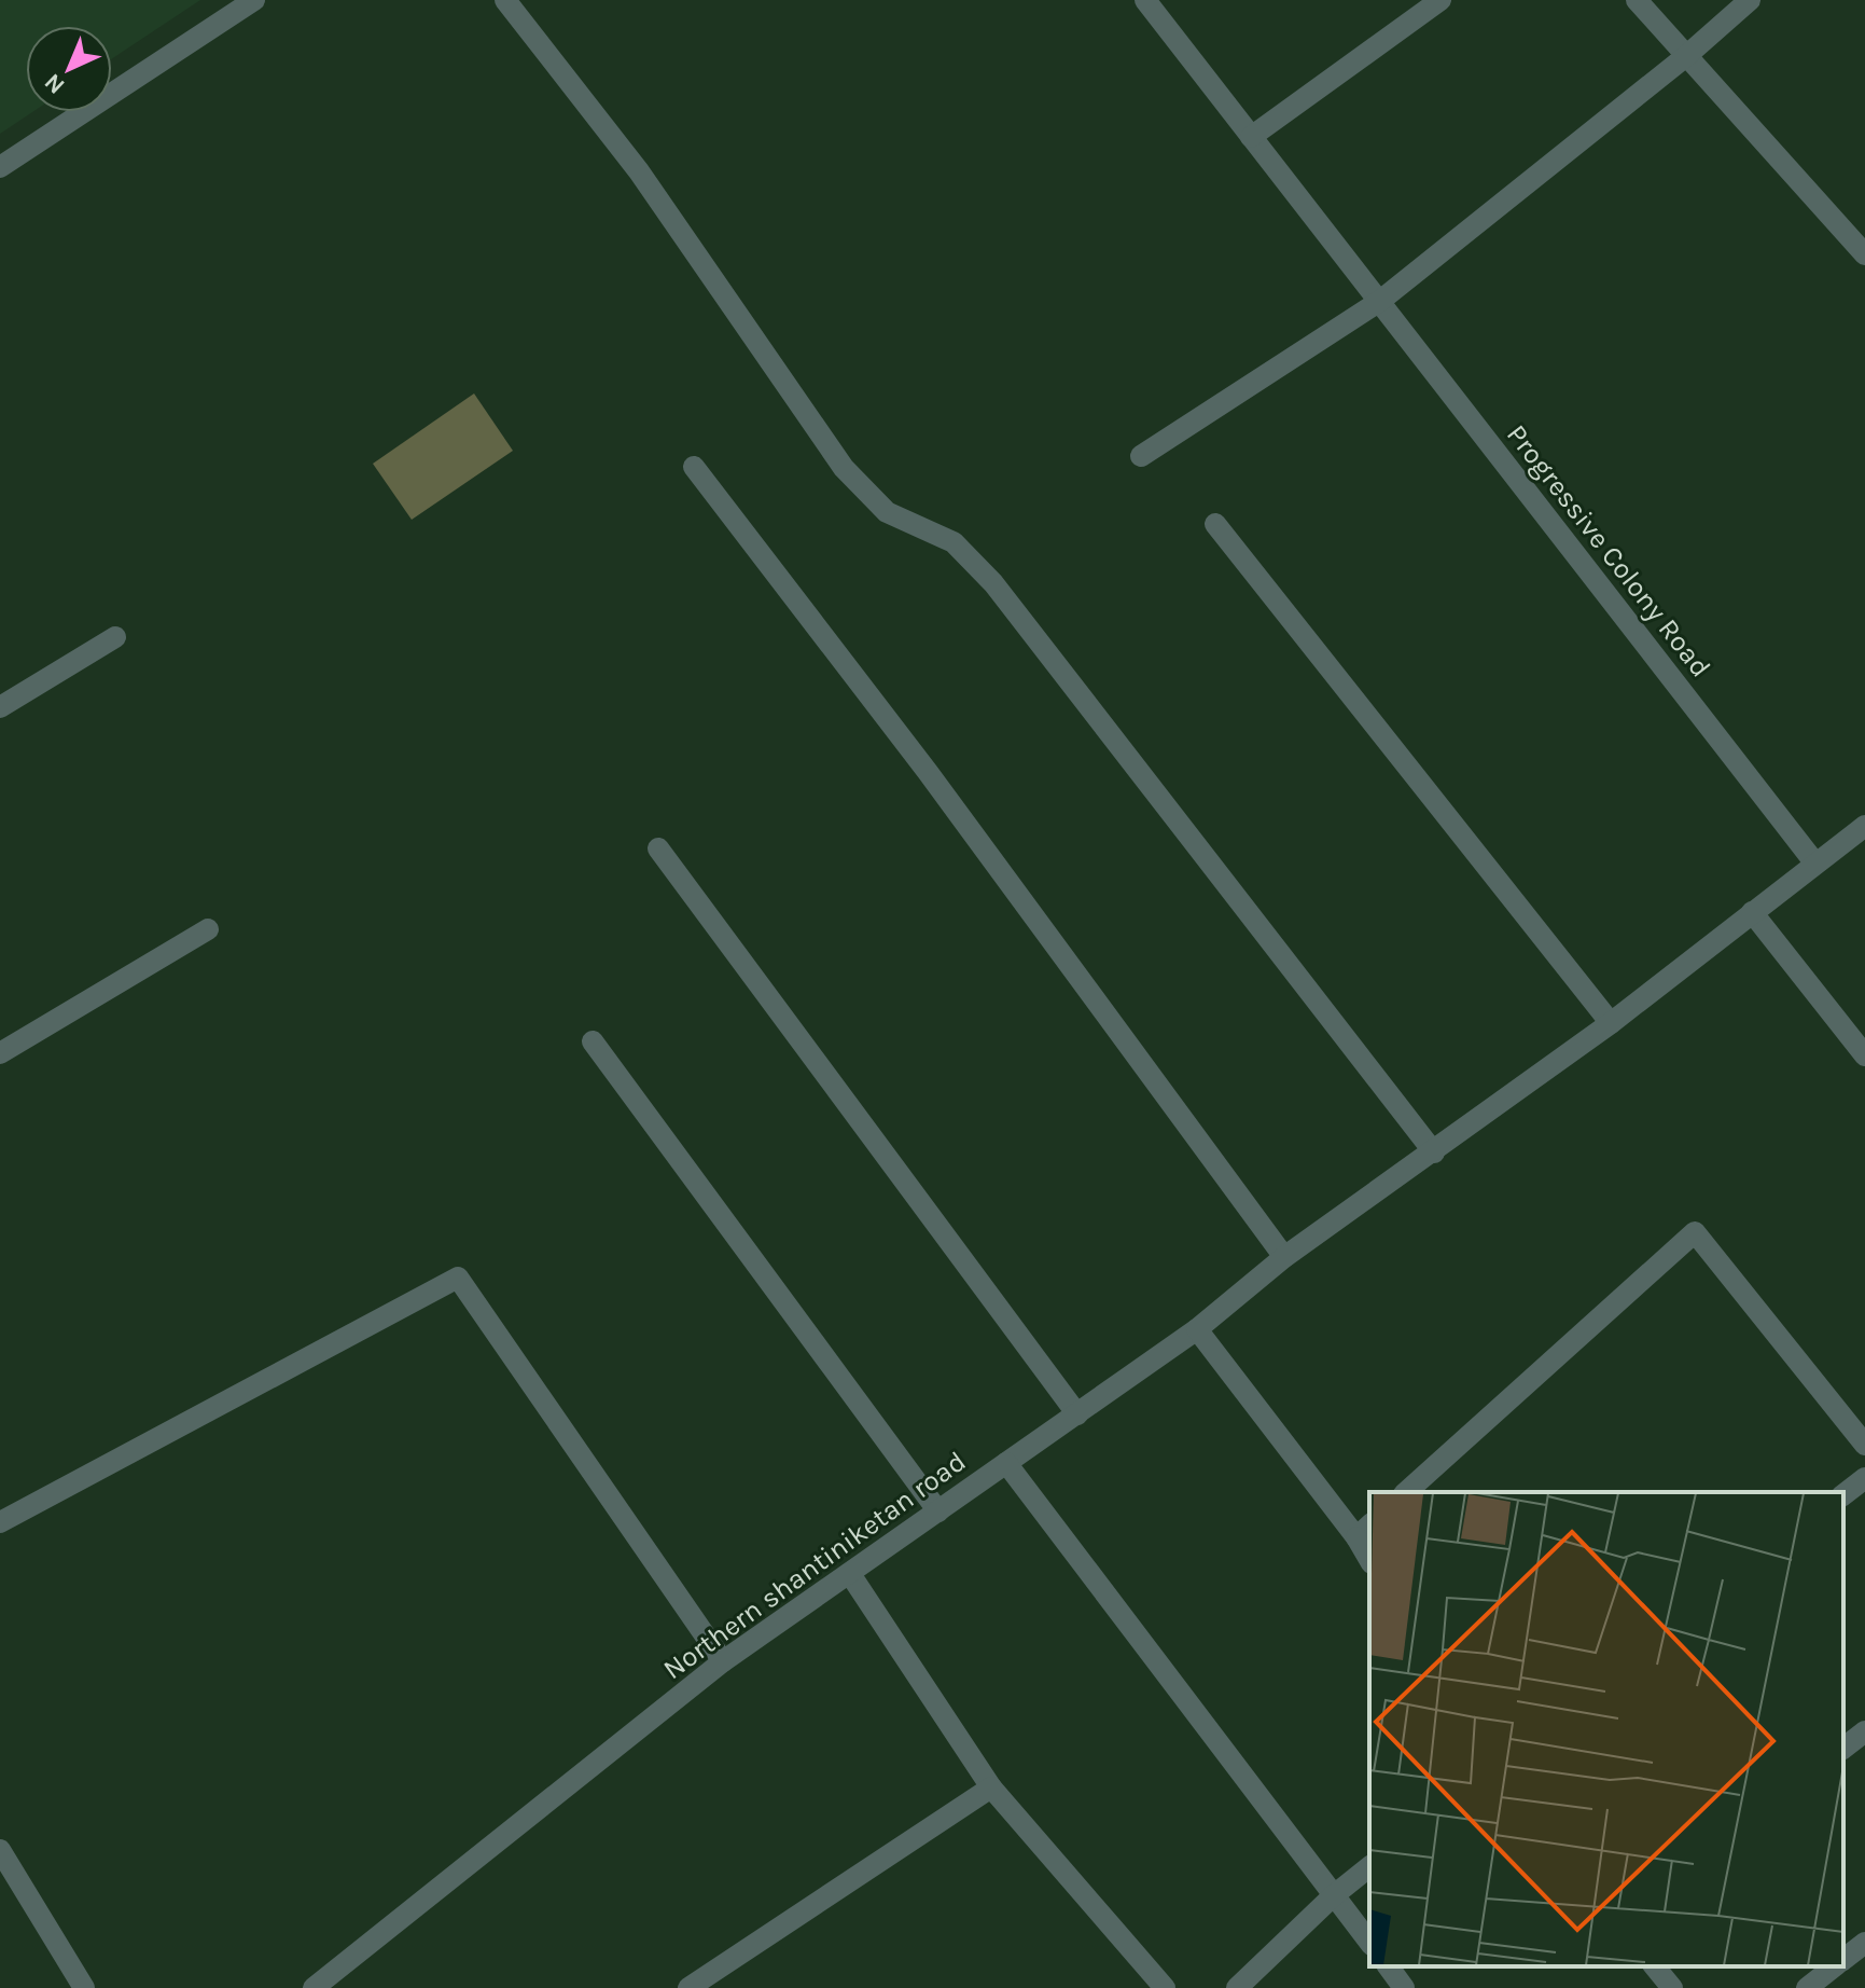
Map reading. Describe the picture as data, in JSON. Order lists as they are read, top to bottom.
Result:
{
  "streets": {
    "street": ["Progressive Colony Road", "Northern shantiniketan road"]
  },
  "north": "bottom left"
}
